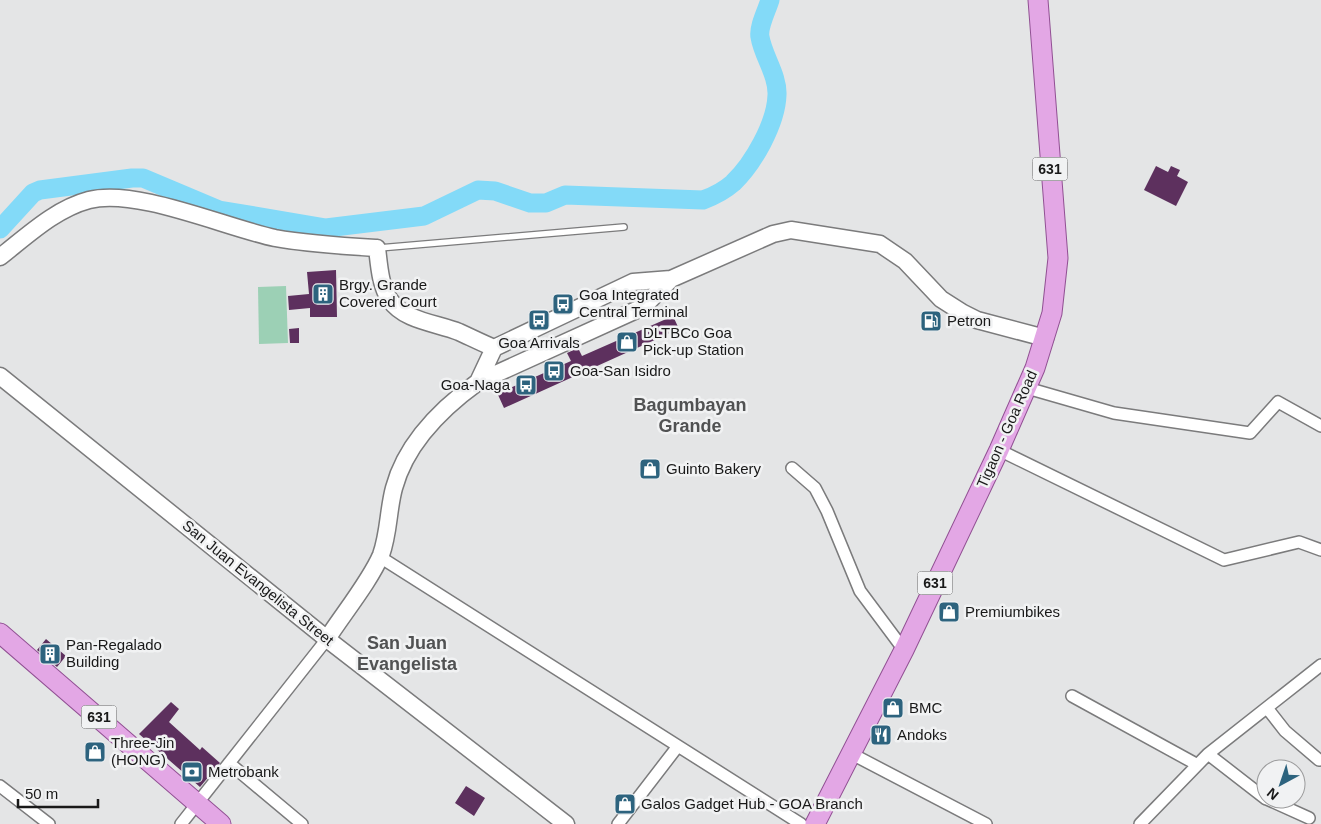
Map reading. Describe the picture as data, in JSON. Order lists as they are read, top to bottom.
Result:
{
  "streets": {
    "main road": ["631", "Tigaon - Goa Road"],
    "street": ["San Juan Evangelista Street"]
  },
  "districts": ["Bagumbayan Grande", "San Juan Evangelista"],
  "places": {
    "building": ["Brgy. Grande Covered Court", "Pan-Regalado Building"],
    "bus stop": [
      "Goa Integrated Central Terminal",
      "Goa Arrivals",
      "Goa-San Isidro",
      "Goa-Naga"
    ],
    "fuel station": ["Petron"],
    "shop": [
      "DLTBCo Goa Pick-up Station",
      "Guinto Bakery",
      "Premiumbikes",
      "BMC",
      "Three-Jin (HONG)",
      "Galos Gadget Hub - GOA Branch"
    ],
    "restaurant": ["Andoks"],
    "bank": ["Metrobank"]
  },
  "scale_bar": "50 m",
  "north": "bottom left"
}
